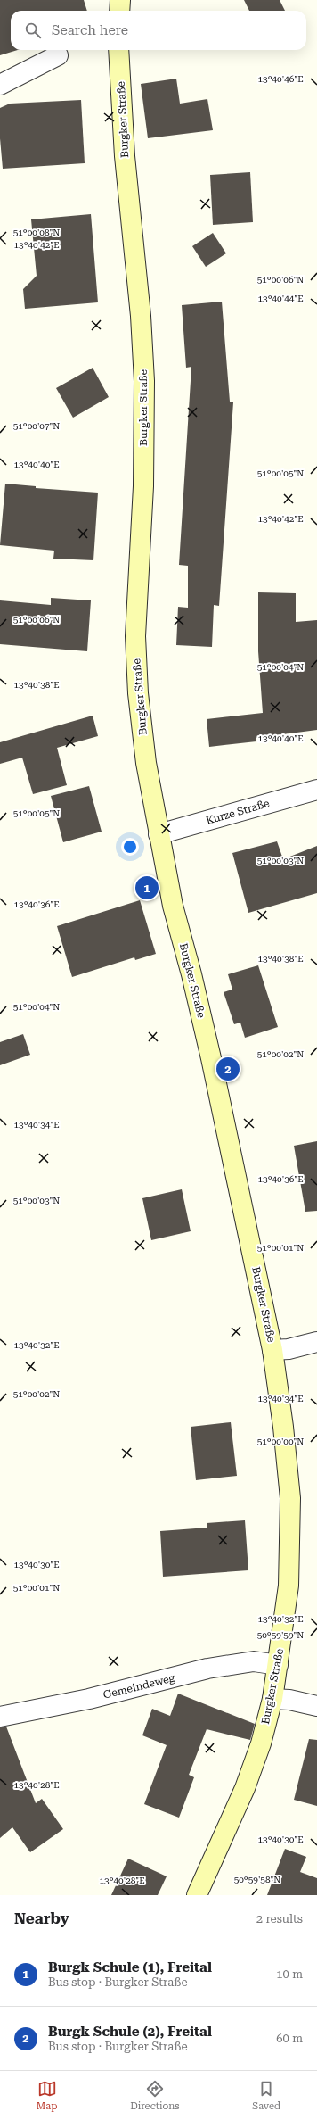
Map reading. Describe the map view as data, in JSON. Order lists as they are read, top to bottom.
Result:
{
  "streets": {
    "main road": ["Burgker Straße"],
    "street": ["Kurze Straße", "Gemeindeweg"]
  },
  "crossings": [
    ["Burgker Straße", "Kurze Straße"],
    ["Burgker Straße", "Gemeindeweg"]
  ],
  "page": {
    "search": "Search here",
    "pins": ["1", "2"],
    "heading": ["Nearby", "2 results"],
    "list": [
      {
        "mark": "1",
        "name": "Burgk Schule (1), Freital",
        "note": "Bus stop · Burgker Straße",
        "value": "10 m"
      },
      {
        "mark": "2",
        "name": "Burgk Schule (2), Freital",
        "note": "Bus stop · Burgker Straße",
        "value": "60 m"
      }
    ],
    "nav": ["Map", "Directions", "Saved"]
  },
  "coordinates": [
    "13°40'46\"E",
    "51°00'08\"N",
    "13°40'42\"E",
    "51°00'06\"N",
    "13°40'44\"E",
    "51°00'07\"N",
    "13°40'40\"E",
    "51°00'05\"N",
    "51°00'04\"N",
    "13°40'38\"E",
    "51°00'03\"N",
    "13°40'36\"E",
    "51°00'02\"N",
    "13°40'34\"E",
    "51°00'01\"N",
    "13°40'32\"E",
    "51°00'00\"N",
    "13°40'30\"E",
    "50°59'59\"N",
    "13°40'28\"E",
    "50°59'58\"N"
  ]
}
